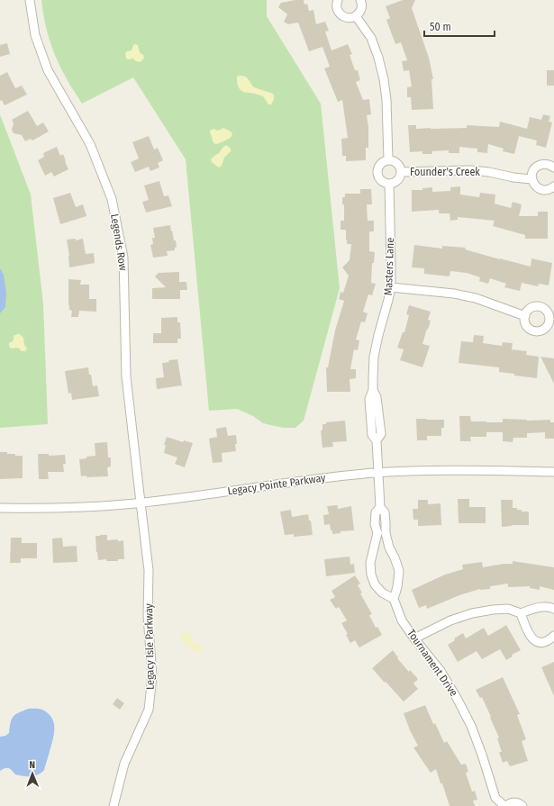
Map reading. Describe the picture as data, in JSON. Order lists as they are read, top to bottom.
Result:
{
  "streets": {
    "street": [
      "Founder's Creek",
      "Legends Row",
      "Masters Lane",
      "Legacy Pointe Parkway",
      "Legacy Isle Parkway",
      "Tournament Drive"
    ]
  },
  "crossings": [
    ["Founder's Creek", "Masters Lane"],
    ["Legends Row", "Legacy Pointe Parkway"],
    ["Legends Row", "Legacy Isle Parkway"],
    ["Masters Lane", "Legacy Pointe Parkway"],
    ["Legacy Pointe Parkway", "Legacy Isle Parkway"]
  ],
  "scale_bar": "50 m",
  "north": "top"
}
